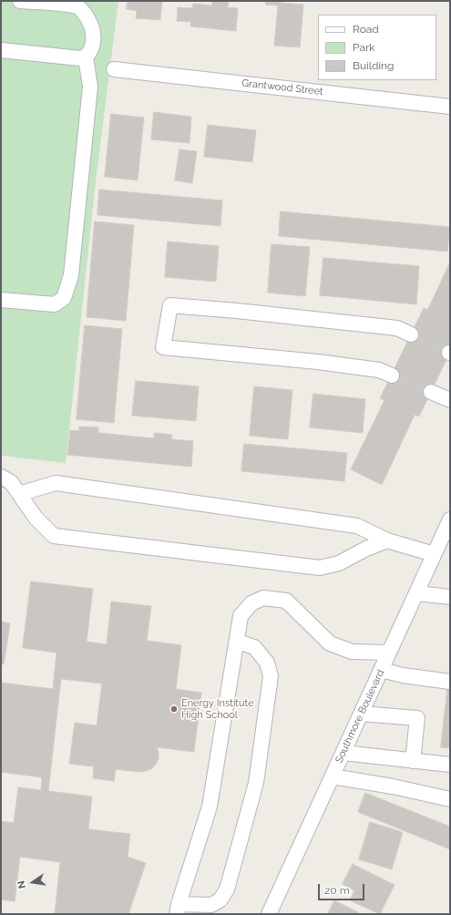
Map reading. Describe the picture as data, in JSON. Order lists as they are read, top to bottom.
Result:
{
  "streets": {
    "street": ["Grantwood Street", "Southmore Boulevard"]
  },
  "places": ["Energy Institute High School"],
  "legend": ["Road", "Park", "Building"],
  "scale_bar": "20 m",
  "north": "left"
}
